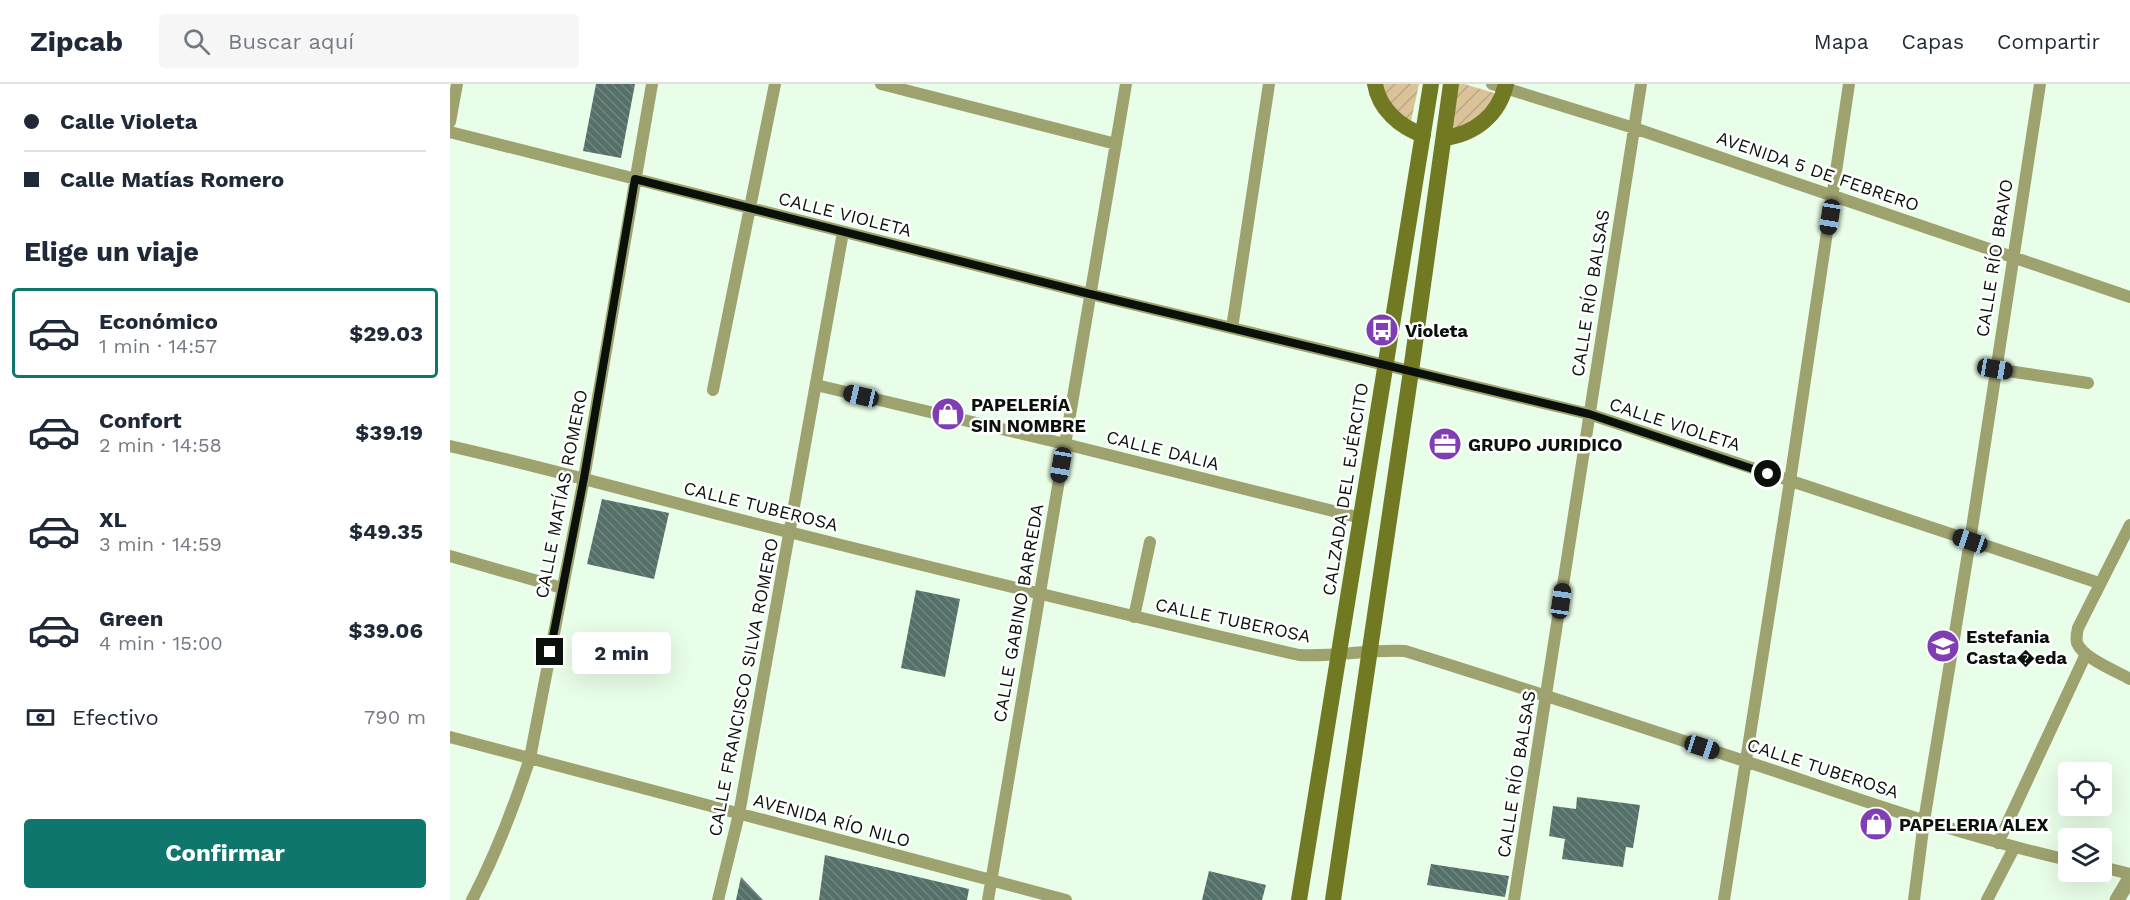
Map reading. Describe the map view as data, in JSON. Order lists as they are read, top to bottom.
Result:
{
  "streets": {
    "main road": ["CALZADA DEL EJÉRCITO"],
    "street": [
      "AVENIDA 5 DE FEBRERO",
      "CALLE VIOLETA",
      "CALLE RÍO BRAVO",
      "CALLE RÍO BALSAS",
      "CALLE DALIA",
      "CALLE MATÍAS ROMERO",
      "CALLE TUBEROSA",
      "CALLE GABINO BARREDA",
      "CALLE FRANCISCO SILVA ROMERO",
      "AVENIDA RÍO NILO"
    ]
  },
  "crossings": [
    ["AVENIDA 5 DE FEBRERO", "CALLE RÍO BRAVO"],
    ["AVENIDA 5 DE FEBRERO", "CALLE RÍO BALSAS"],
    ["CALLE VIOLETA", "CALLE RÍO BRAVO"],
    ["CALLE VIOLETA", "CALLE RÍO BALSAS"],
    ["CALLE VIOLETA", "CALZADA DEL EJÉRCITO"],
    ["CALLE VIOLETA", "CALLE MATÍAS ROMERO"],
    ["CALLE VIOLETA", "CALLE GABINO BARREDA"],
    ["CALLE VIOLETA", "CALLE FRANCISCO SILVA ROMERO"],
    ["CALLE RÍO BRAVO", "CALLE TUBEROSA"],
    ["CALLE RÍO BALSAS", "CALLE TUBEROSA"],
    ["CALLE DALIA", "CALZADA DEL EJÉRCITO"],
    ["CALLE DALIA", "CALLE GABINO BARREDA"],
    ["CALLE DALIA", "CALLE FRANCISCO SILVA ROMERO"],
    ["CALZADA DEL EJÉRCITO", "CALLE TUBEROSA"],
    ["CALLE MATÍAS ROMERO", "CALLE TUBEROSA"],
    ["CALLE MATÍAS ROMERO", "AVENIDA RÍO NILO"],
    ["CALLE TUBEROSA", "CALLE GABINO BARREDA"],
    ["CALLE TUBEROSA", "CALLE FRANCISCO SILVA ROMERO"],
    ["CALLE GABINO BARREDA", "AVENIDA RÍO NILO"],
    ["CALLE FRANCISCO SILVA ROMERO", "AVENIDA RÍO NILO"]
  ],
  "places": {
    "bus stop": ["Violeta"],
    "shop": ["PAPELERÍA SIN NOMBRE", "PAPELERIA ALEX"],
    "office": ["GRUPO JURIDICO"],
    "school or university": ["Estefania Casta�eda"]
  },
  "page": {
    "header": "Zipcab",
    "search": "Buscar aquí",
    "nav": ["Mapa", "Capas", "Compartir"],
    "banner": ["Calle Violeta", "Calle Matías Romero"],
    "heading": "Elige un viaje",
    "list": [
      {
        "name": "Económico",
        "note": "1 min · 14:57",
        "value": "$29.03"
      },
      {
        "name": "Confort",
        "note": "2 min · 14:58",
        "value": "$39.19"
      },
      {
        "name": "XL",
        "note": "3 min · 14:59",
        "value": "$49.35"
      },
      {
        "name": "Green",
        "note": "4 min · 15:00",
        "value": "$39.06"
      }
    ],
    "bubble": "2 min",
    "pay": ["Efectivo", "790 m"],
    "buttons": "Confirmar"
  }
}
